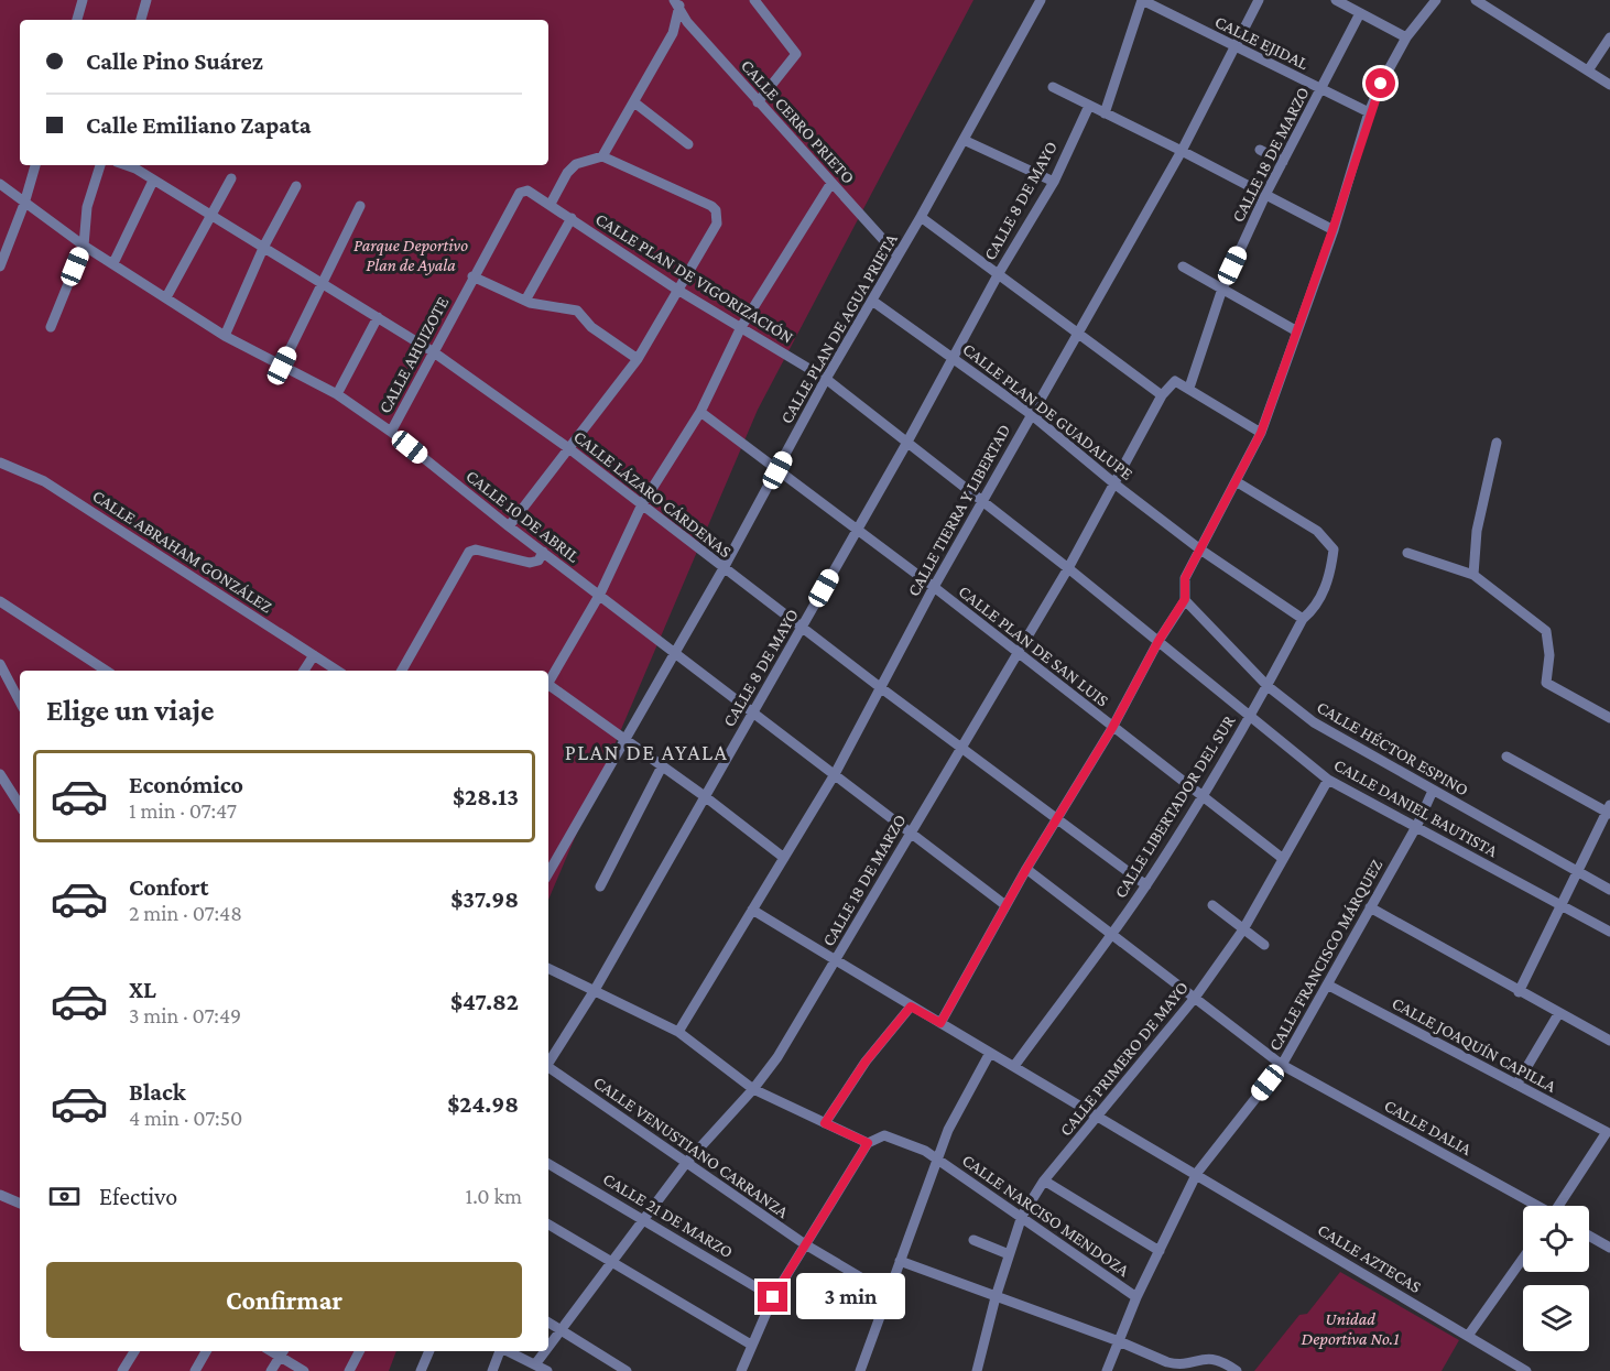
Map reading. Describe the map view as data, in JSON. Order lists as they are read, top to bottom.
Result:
{
  "streets": {
    "street": [
      "CALLE EJIDAL",
      "CALLE CERRO PRIETO",
      "CALLE 18 DE MARZO",
      "CALLE 8 DE MAYO",
      "CALLE PLAN DE VIGORIZACIÓN",
      "CALLE PLAN DE AGUA PRIETA",
      "CALLE AHUIZOTE",
      "CALLE PLAN DE GUADALUPE",
      "CALLE LÁZARO CÁRDENAS",
      "CALLE TIERRA Y LIBERTAD",
      "CALLE 10 DE ABRIL",
      "CALLE ABRAHAM GONZÁLEZ",
      "CALLE PLAN DE SAN LUIS",
      "CALLE HÉCTOR ESPINO",
      "CALLE LIBERTADOR DEL SUR",
      "CALLE DANIEL BAUTISTA",
      "CALLE FRANCISCO MÁRQUEZ",
      "CALLE JOAQUÍN CAPILLA",
      "CALLE PRIMERO DE MAYO",
      "CALLE DALIA",
      "CALLE VENUSTIANO CARRANZA",
      "CALLE 21 DE MARZO",
      "CALLE NARCISO MENDOZA",
      "CALLE AZTECAS"
    ]
  },
  "crossings": [
    ["CALLE EJIDAL", "CALLE 18 DE MARZO"],
    ["CALLE EJIDAL", "CALLE TIERRA Y LIBERTAD"],
    ["CALLE CERRO PRIETO", "CALLE PLAN DE AGUA PRIETA"],
    ["CALLE 18 DE MARZO", "CALLE PLAN DE VIGORIZACIÓN"],
    ["CALLE 18 DE MARZO", "CALLE PLAN DE GUADALUPE"],
    ["CALLE 18 DE MARZO", "CALLE LÁZARO CÁRDENAS"],
    ["CALLE 18 DE MARZO", "CALLE 10 DE ABRIL"],
    ["CALLE 18 DE MARZO", "CALLE PLAN DE SAN LUIS"],
    ["CALLE 18 DE MARZO", "CALLE VENUSTIANO CARRANZA"],
    ["CALLE 18 DE MARZO", "CALLE 21 DE MARZO"],
    ["CALLE 18 DE MARZO", "CALLE AZTECAS"],
    ["CALLE 8 DE MAYO", "CALLE PLAN DE VIGORIZACIÓN"],
    ["CALLE 8 DE MAYO", "CALLE PLAN DE GUADALUPE"],
    ["CALLE 8 DE MAYO", "CALLE LÁZARO CÁRDENAS"],
    ["CALLE 8 DE MAYO", "CALLE 10 DE ABRIL"],
    ["CALLE 8 DE MAYO", "CALLE PLAN DE SAN LUIS"],
    ["CALLE PLAN DE VIGORIZACIÓN", "CALLE PLAN DE AGUA PRIETA"],
    ["CALLE PLAN DE VIGORIZACIÓN", "CALLE AHUIZOTE"],
    ["CALLE PLAN DE VIGORIZACIÓN", "CALLE TIERRA Y LIBERTAD"],
    ["CALLE PLAN DE VIGORIZACIÓN", "CALLE DANIEL BAUTISTA"],
    ["CALLE PLAN DE AGUA PRIETA", "CALLE PLAN DE GUADALUPE"],
    ["CALLE PLAN DE AGUA PRIETA", "CALLE LÁZARO CÁRDENAS"],
    ["CALLE PLAN DE AGUA PRIETA", "CALLE 10 DE ABRIL"],
    ["CALLE PLAN DE AGUA PRIETA", "CALLE PLAN DE SAN LUIS"],
    ["CALLE AHUIZOTE", "CALLE LÁZARO CÁRDENAS"],
    ["CALLE AHUIZOTE", "CALLE 10 DE ABRIL"],
    ["CALLE PLAN DE GUADALUPE", "CALLE TIERRA Y LIBERTAD"],
    ["CALLE PLAN DE GUADALUPE", "CALLE LIBERTADOR DEL SUR"],
    ["CALLE LÁZARO CÁRDENAS", "CALLE TIERRA Y LIBERTAD"],
    ["CALLE LÁZARO CÁRDENAS", "CALLE LIBERTADOR DEL SUR"],
    ["CALLE TIERRA Y LIBERTAD", "CALLE 10 DE ABRIL"],
    ["CALLE TIERRA Y LIBERTAD", "CALLE PLAN DE SAN LUIS"],
    ["CALLE TIERRA Y LIBERTAD", "CALLE AZTECAS"],
    ["CALLE PLAN DE SAN LUIS", "CALLE LIBERTADOR DEL SUR"],
    ["CALLE PLAN DE SAN LUIS", "CALLE PRIMERO DE MAYO"],
    ["CALLE HÉCTOR ESPINO", "CALLE LIBERTADOR DEL SUR"],
    ["CALLE HÉCTOR ESPINO", "CALLE FRANCISCO MÁRQUEZ"],
    ["CALLE LIBERTADOR DEL SUR", "CALLE DANIEL BAUTISTA"],
    ["CALLE LIBERTADOR DEL SUR", "CALLE DALIA"],
    ["CALLE LIBERTADOR DEL SUR", "CALLE AZTECAS"],
    ["CALLE DANIEL BAUTISTA", "CALLE FRANCISCO MÁRQUEZ"],
    ["CALLE DANIEL BAUTISTA", "CALLE PRIMERO DE MAYO"],
    ["CALLE FRANCISCO MÁRQUEZ", "CALLE JOAQUÍN CAPILLA"],
    ["CALLE FRANCISCO MÁRQUEZ", "CALLE DALIA"],
    ["CALLE FRANCISCO MÁRQUEZ", "CALLE NARCISO MENDOZA"],
    ["CALLE FRANCISCO MÁRQUEZ", "CALLE AZTECAS"],
    ["CALLE PRIMERO DE MAYO", "CALLE DALIA"],
    ["CALLE PRIMERO DE MAYO", "CALLE NARCISO MENDOZA"],
    ["CALLE PRIMERO DE MAYO", "CALLE AZTECAS"]
  ],
  "districts": ["PLAN DE AYALA"],
  "parks": ["Parque Deportivo Plan de Ayala", "Unidad Deportiva No.1"],
  "page": {
    "banner": ["Calle Pino Suárez", "Calle Emiliano Zapata"],
    "heading": "Elige un viaje",
    "list": [
      {
        "name": "Económico",
        "note": "1 min · 07:47",
        "value": "$28.13"
      },
      {
        "name": "Confort",
        "note": "2 min · 07:48",
        "value": "$37.98"
      },
      {
        "name": "XL",
        "note": "3 min · 07:49",
        "value": "$47.82"
      },
      {
        "name": "Black",
        "note": "4 min · 07:50",
        "value": "$24.98"
      }
    ],
    "pay": ["Efectivo", "1.0 km"],
    "buttons": "Confirmar",
    "bubble": "3 min"
  }
}
